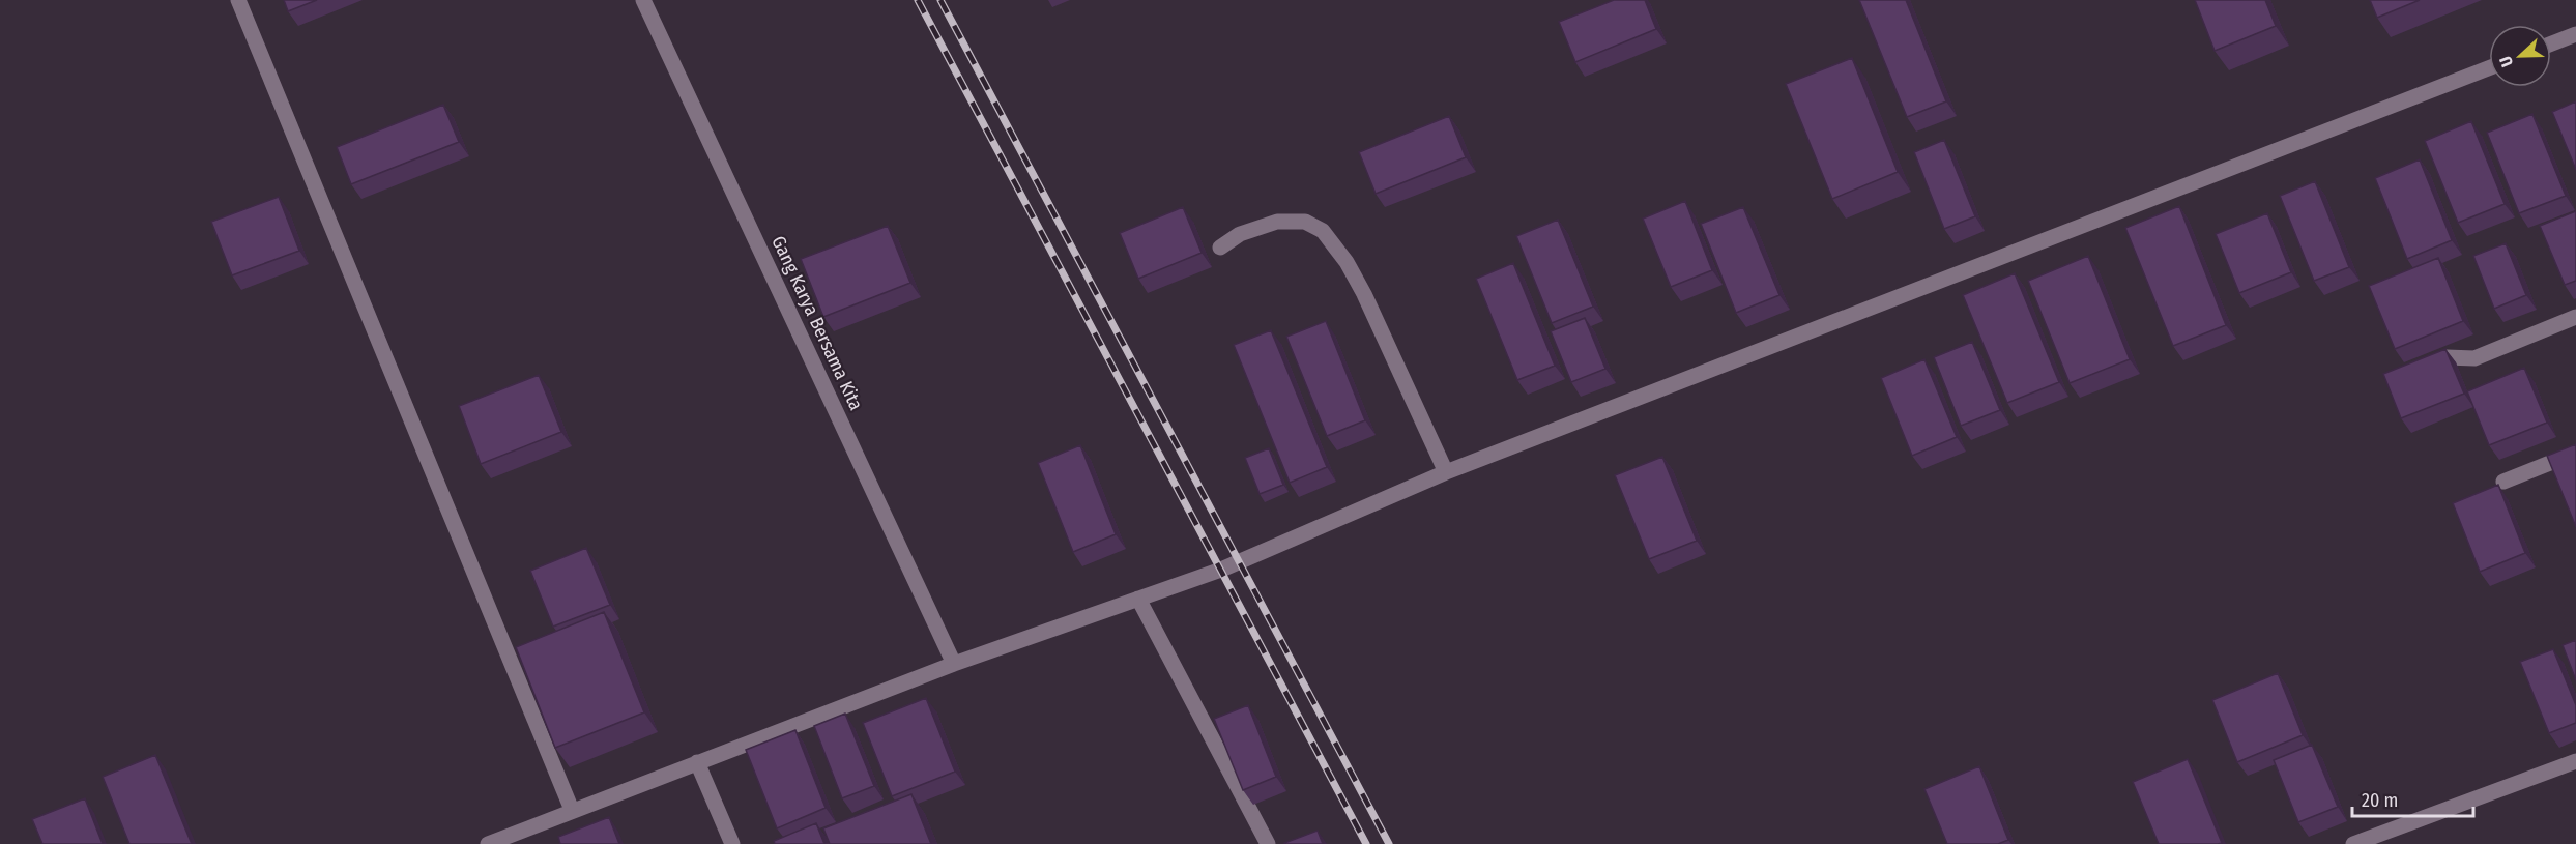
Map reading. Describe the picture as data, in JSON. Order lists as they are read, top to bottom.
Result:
{
  "streets": {
    "street": ["Gang Karya Bersama Kita"]
  },
  "scale_bar": "20 m",
  "north": "left"
}
